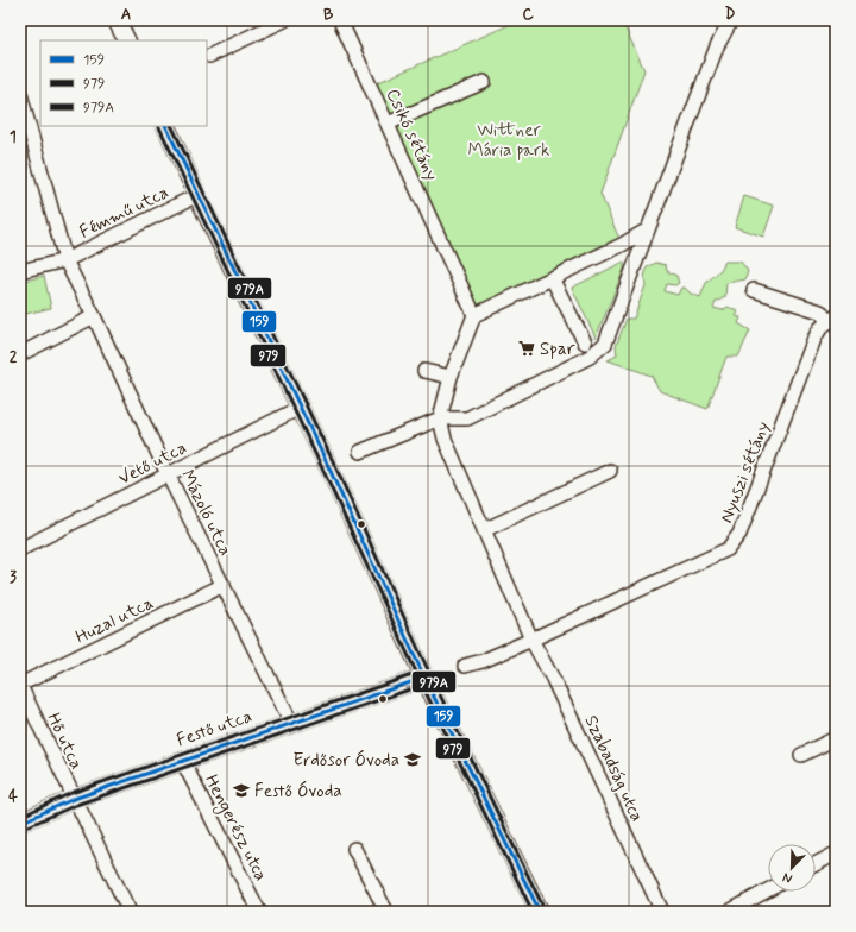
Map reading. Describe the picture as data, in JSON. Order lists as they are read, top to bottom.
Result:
{
  "streets": {
    "street": [
      "Csikó sétány",
      "Fémmű utca",
      "Vető utca",
      "Nyuszi sétány",
      "Mázoló utca",
      "Huzal utca",
      "Festő utca",
      "Hő utca",
      "Szabadság utca",
      "Hengerész utca"
    ]
  },
  "crossings": [
    ["Fémmű utca", "Mázoló utca"],
    ["Vető utca", "Mázoló utca"],
    ["Nyuszi sétány", "Szabadság utca"],
    ["Mázoló utca", "Huzal utca"],
    ["Mázoló utca", "Festő utca"],
    ["Huzal utca", "Hő utca"],
    ["Festő utca", "Hő utca"],
    ["Festő utca", "Hengerész utca"]
  ],
  "parks": ["Wittner Mária park"],
  "places": {
    "supermarket": ["Spar"],
    "school or university": ["Erdősor Óvoda", "Festő Óvoda"]
  },
  "lines": ["transit line 159", "transit line 979A", "transit line 979"],
  "legend": ["159", "979", "979A"],
  "north": "bottom left",
  "grid": {
    "columns": [
      "A",
      "B",
      "C",
      "D"
    ],
    "rows": [
      "1",
      "2",
      "3",
      "4"
    ]
  }
}
